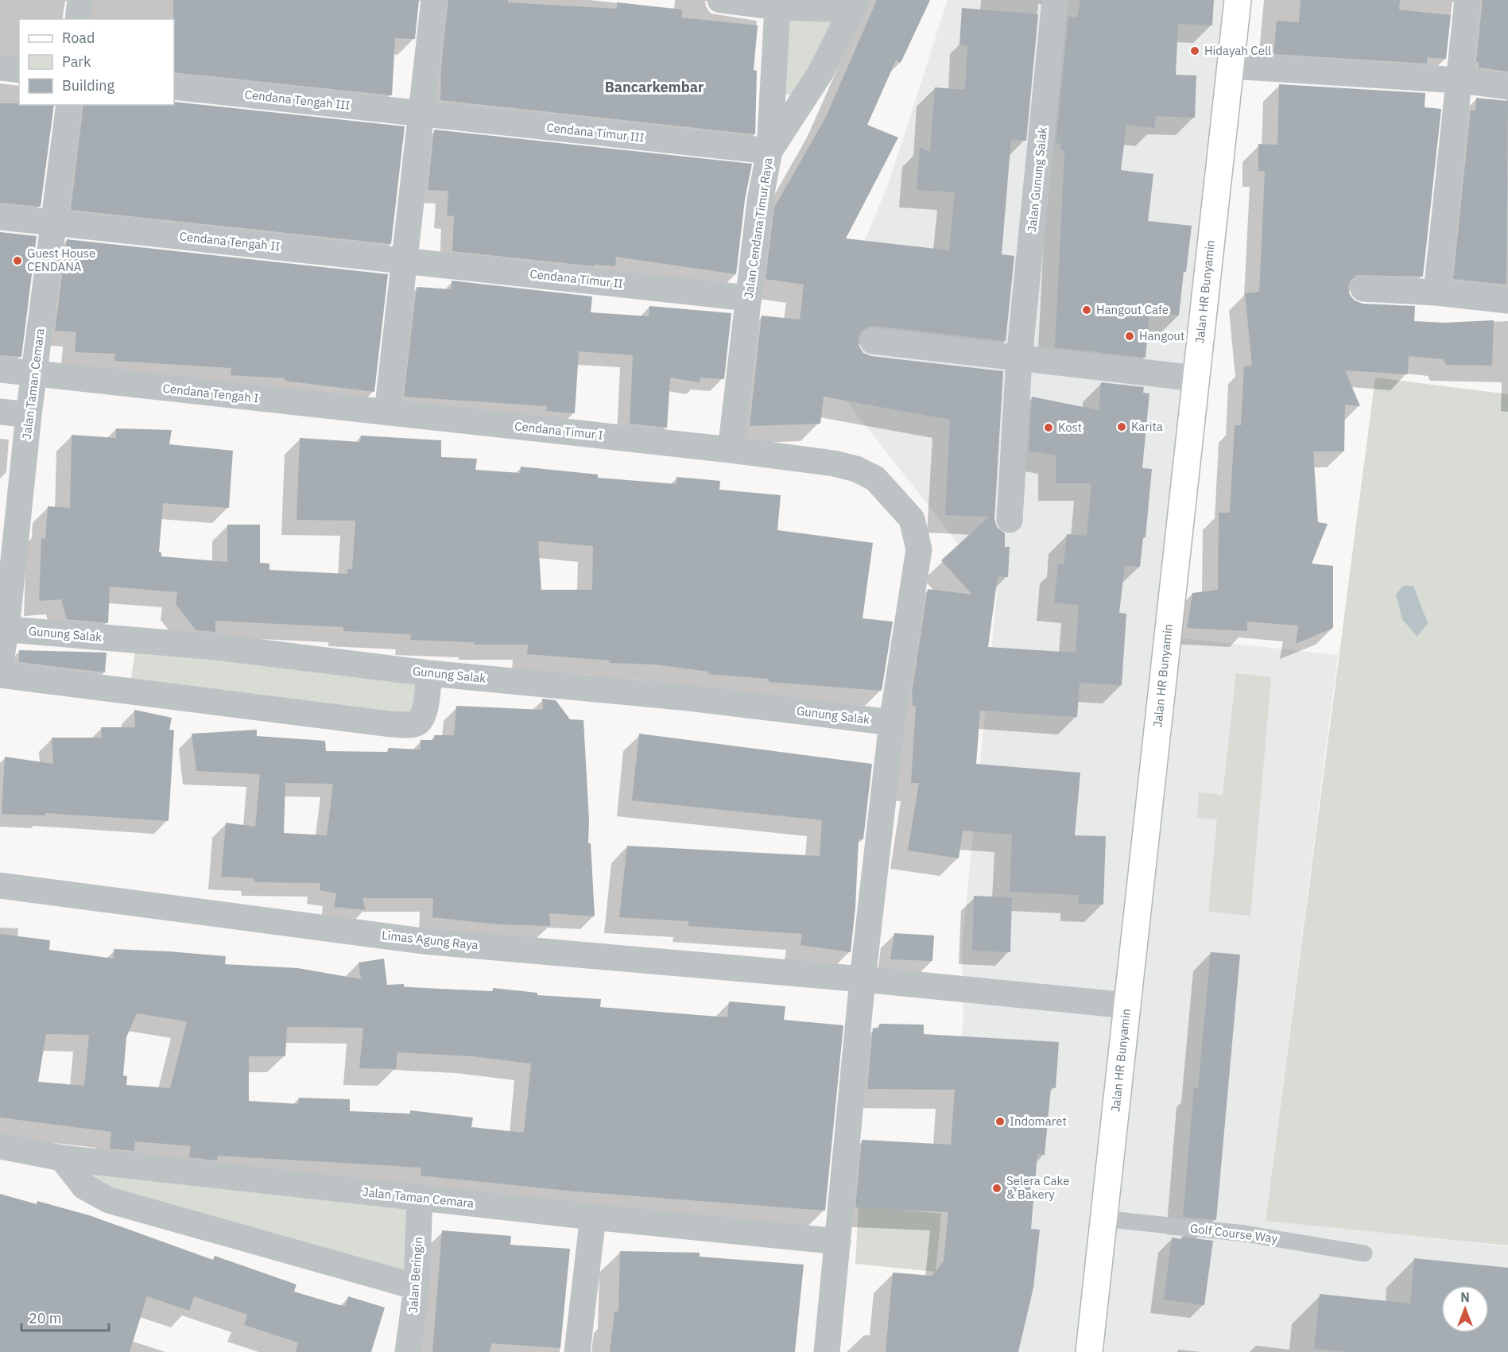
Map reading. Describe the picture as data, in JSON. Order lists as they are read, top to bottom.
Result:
{
  "streets": {
    "main road": ["Jalan HR Bunyamin"],
    "street": [
      "Cendana Tengah III",
      "Cendana Timur III",
      "Jalan Gunung Salak",
      "Jalan Cendana Timur Raya",
      "Cendana Tengah II",
      "Cendana Timur II",
      "Jalan Taman Cemara",
      "Cendana Tengah I",
      "Cendana Timur I",
      "Gunung Salak",
      "Limas Agung Raya",
      "Jalan Beringin"
    ],
    "lane": ["Golf Course Way"]
  },
  "crossings": [
    ["Cendana Tengah III", "Cendana Timur III"],
    ["Cendana Timur III", "Jalan Cendana Timur Raya"],
    ["Jalan Cendana Timur Raya", "Cendana Timur II"],
    ["Jalan Cendana Timur Raya", "Cendana Timur I"],
    ["Cendana Tengah II", "Cendana Timur II"],
    ["Cendana Tengah II", "Jalan Taman Cemara"],
    ["Jalan HR Bunyamin", "Limas Agung Raya"],
    ["Jalan HR Bunyamin", "Golf Course Way"],
    ["Jalan Taman Cemara", "Cendana Tengah I"],
    ["Jalan Taman Cemara", "Cendana Timur I"],
    ["Jalan Taman Cemara", "Gunung Salak"],
    ["Jalan Taman Cemara", "Jalan Beringin"],
    ["Cendana Tengah I", "Cendana Timur I"],
    ["Cendana Timur I", "Gunung Salak"],
    ["Cendana Timur I", "Limas Agung Raya"]
  ],
  "districts": ["Bancarkembar"],
  "places": [
    "Hidayah Cell",
    "Guest House CENDANA",
    "Hangout Cafe",
    "Hangout",
    "Karita",
    "Kost",
    "Indomaret",
    "Selera Cake & Bakery"
  ],
  "legend": ["Road", "Park", "Building"],
  "scale_bar": "20 m",
  "north": "top"
}
